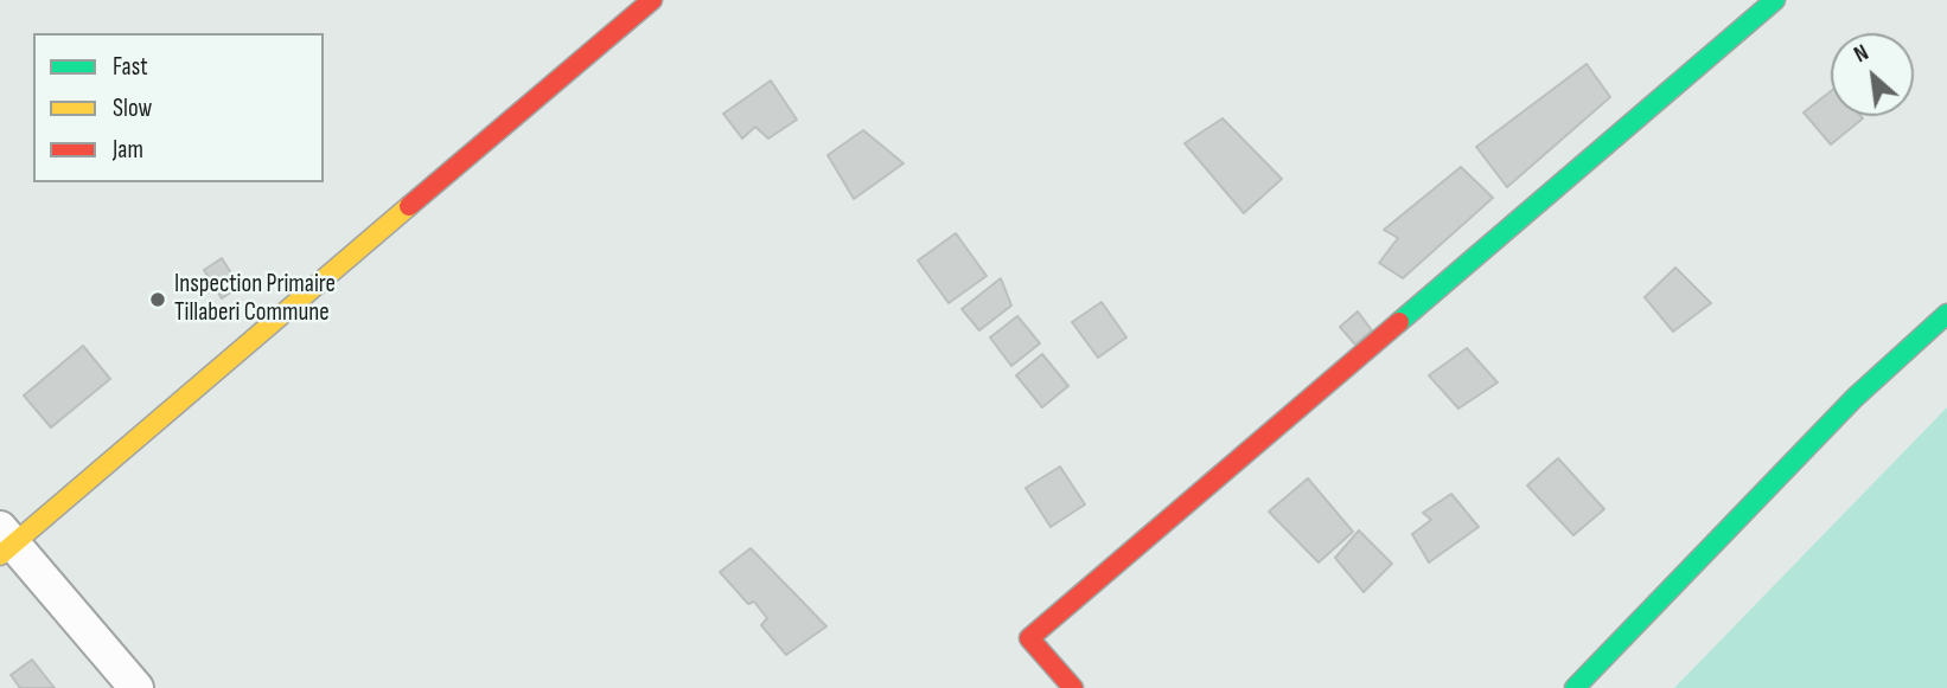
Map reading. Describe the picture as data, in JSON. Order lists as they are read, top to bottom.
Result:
{
  "places": ["Inspection Primaire Tillaberi Commune"],
  "legend": ["Fast", "Slow", "Jam"],
  "north": "top left"
}
